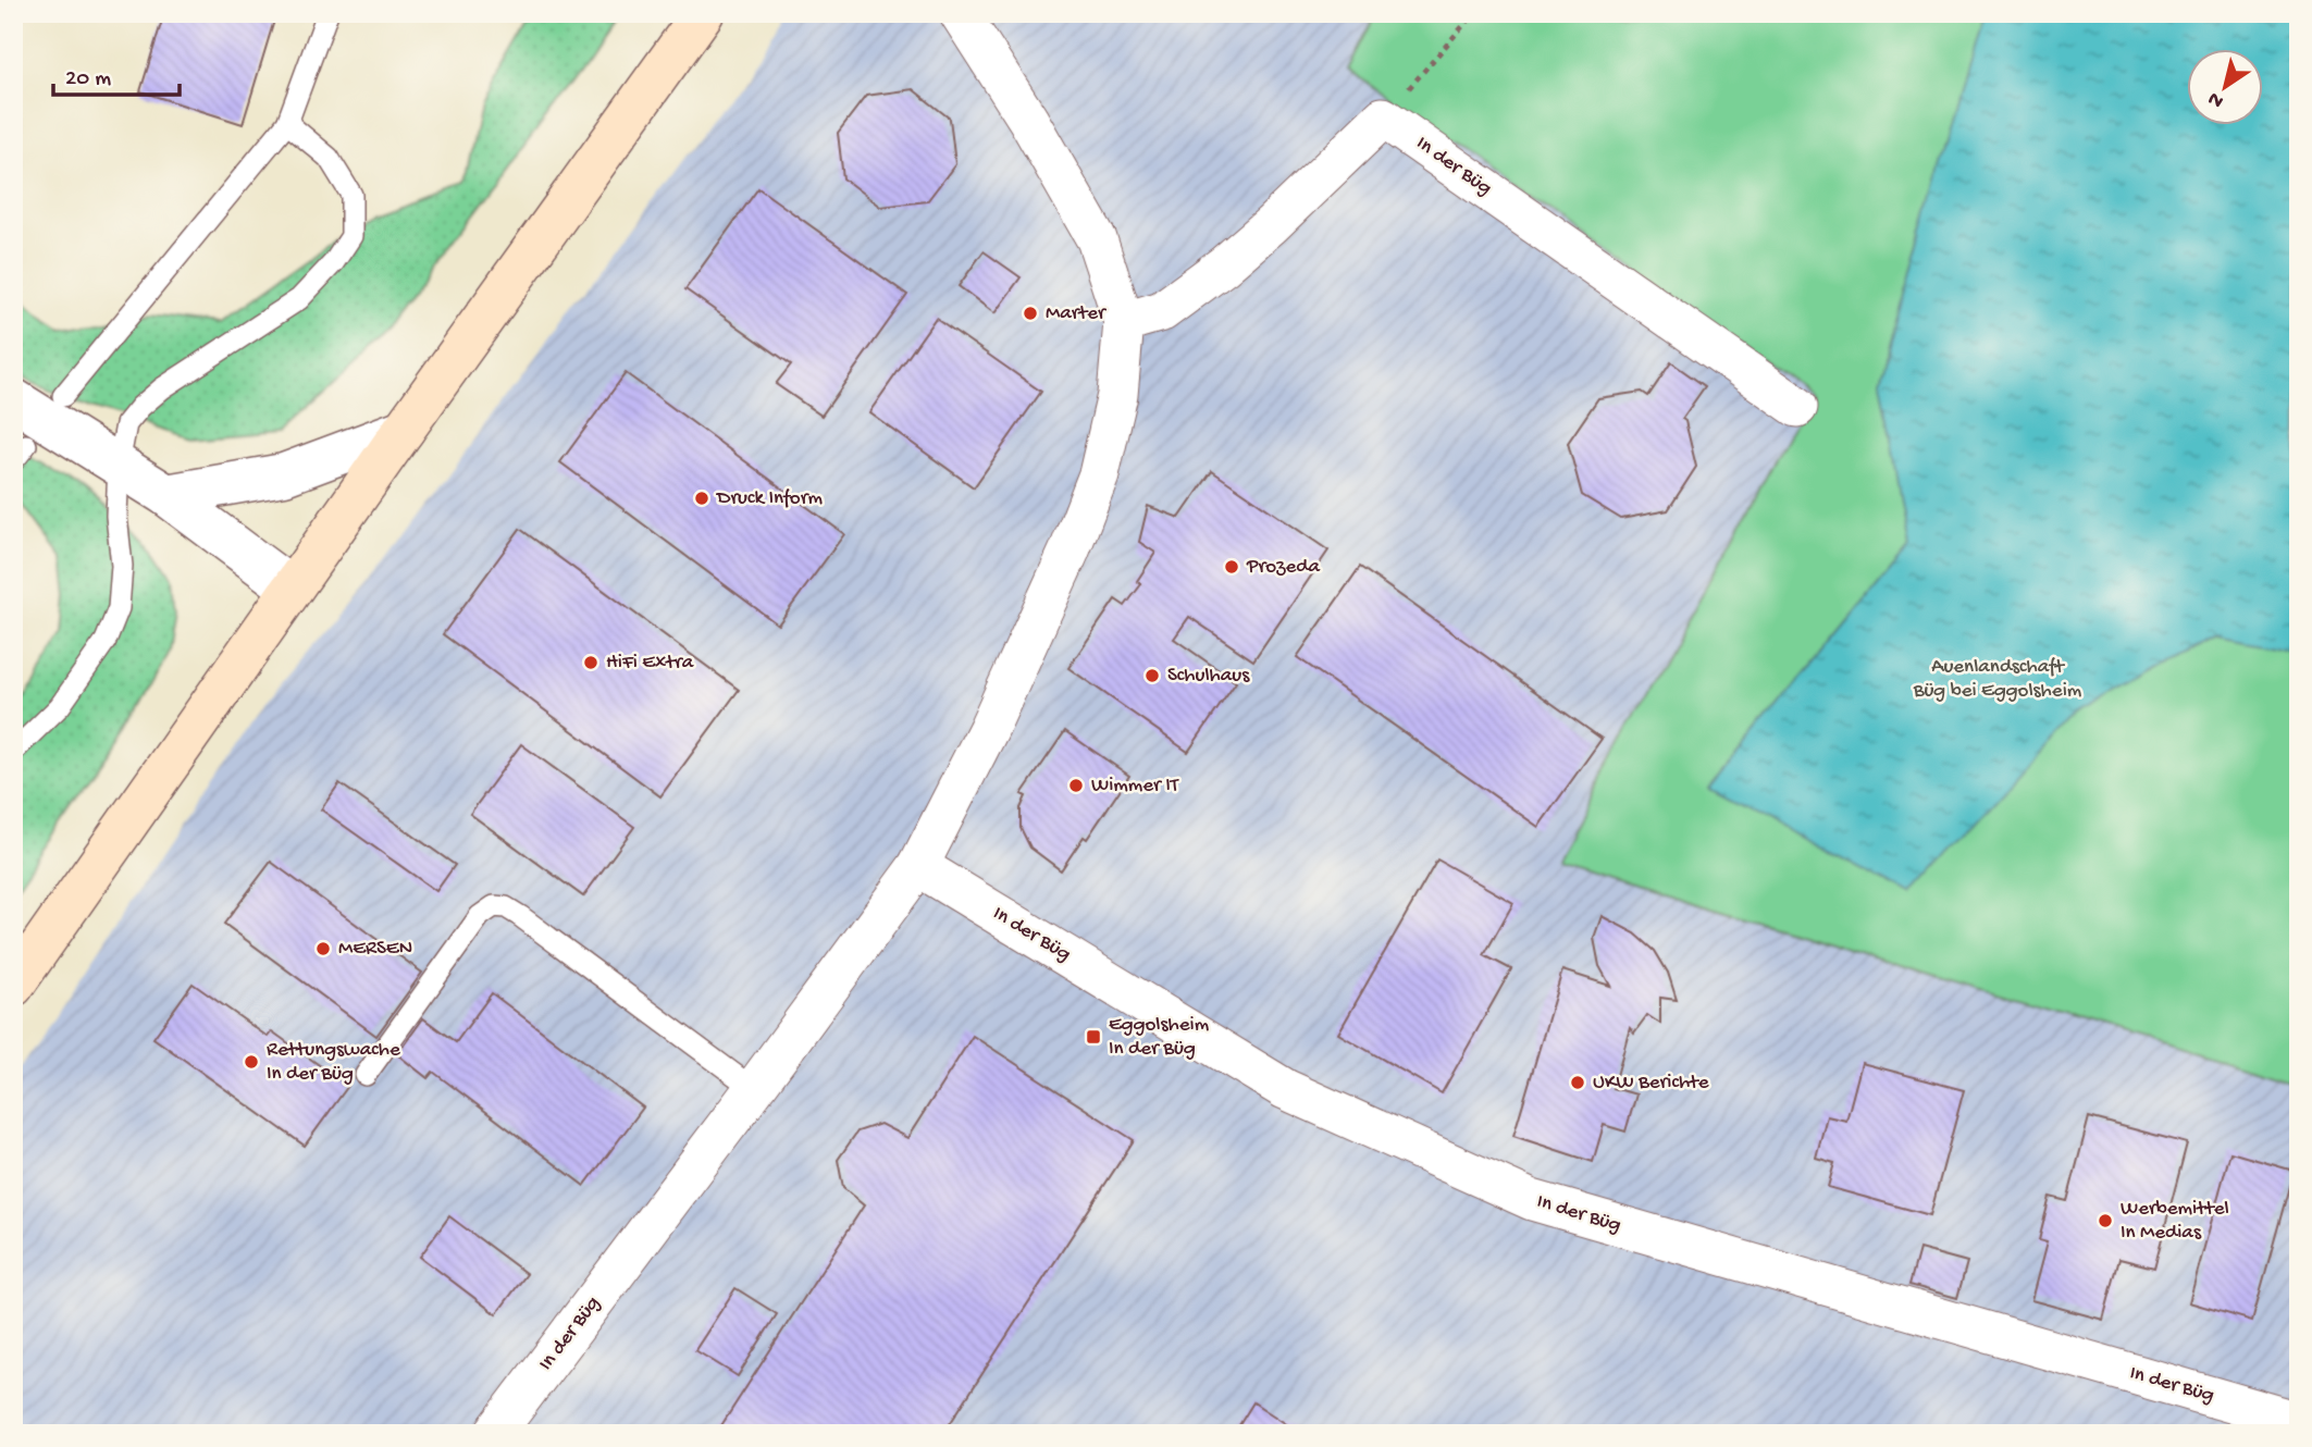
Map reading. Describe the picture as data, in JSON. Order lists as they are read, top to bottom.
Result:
{
  "streets": {
    "street": ["In der Büg"]
  },
  "parks": ["Auenlandschaft Büg bei Eggolsheim"],
  "places": {
    "other": [
      "Marter",
      "Druck Inform",
      "Prozeda",
      "HiFi Extra",
      "Schulhaus",
      "Wimmer IT",
      "MERSEN",
      "Rettungswache In der Büg",
      "UKW Berichte",
      "Werbemittel In Medias"
    ],
    "transit": ["Eggolsheim In der Büg"]
  },
  "scale_bar": "20 m",
  "north": "bottom left"
}
